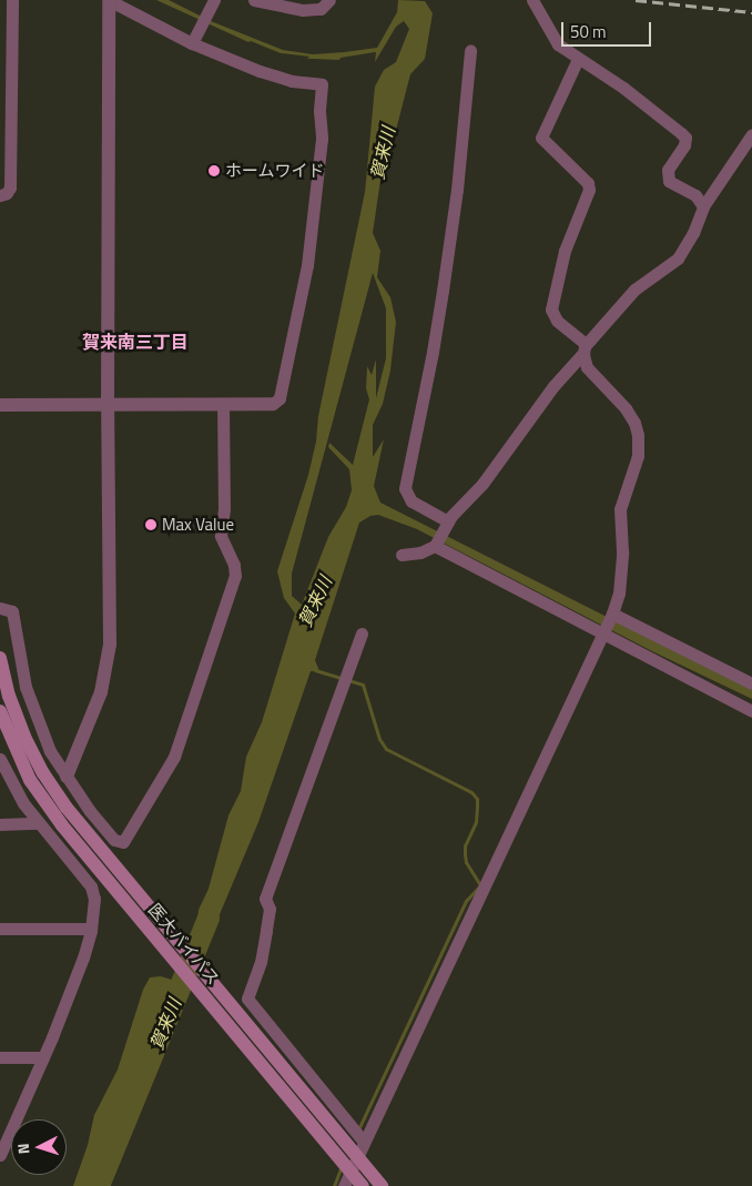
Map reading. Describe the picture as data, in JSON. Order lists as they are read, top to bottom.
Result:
{
  "streets": {
    "main road": ["医大バイパス"]
  },
  "districts": ["賀来南三丁目"],
  "water": ["賀来川"],
  "places": ["ホームワイド", "Max Value"],
  "scale_bar": "50 m",
  "north": "left"
}
